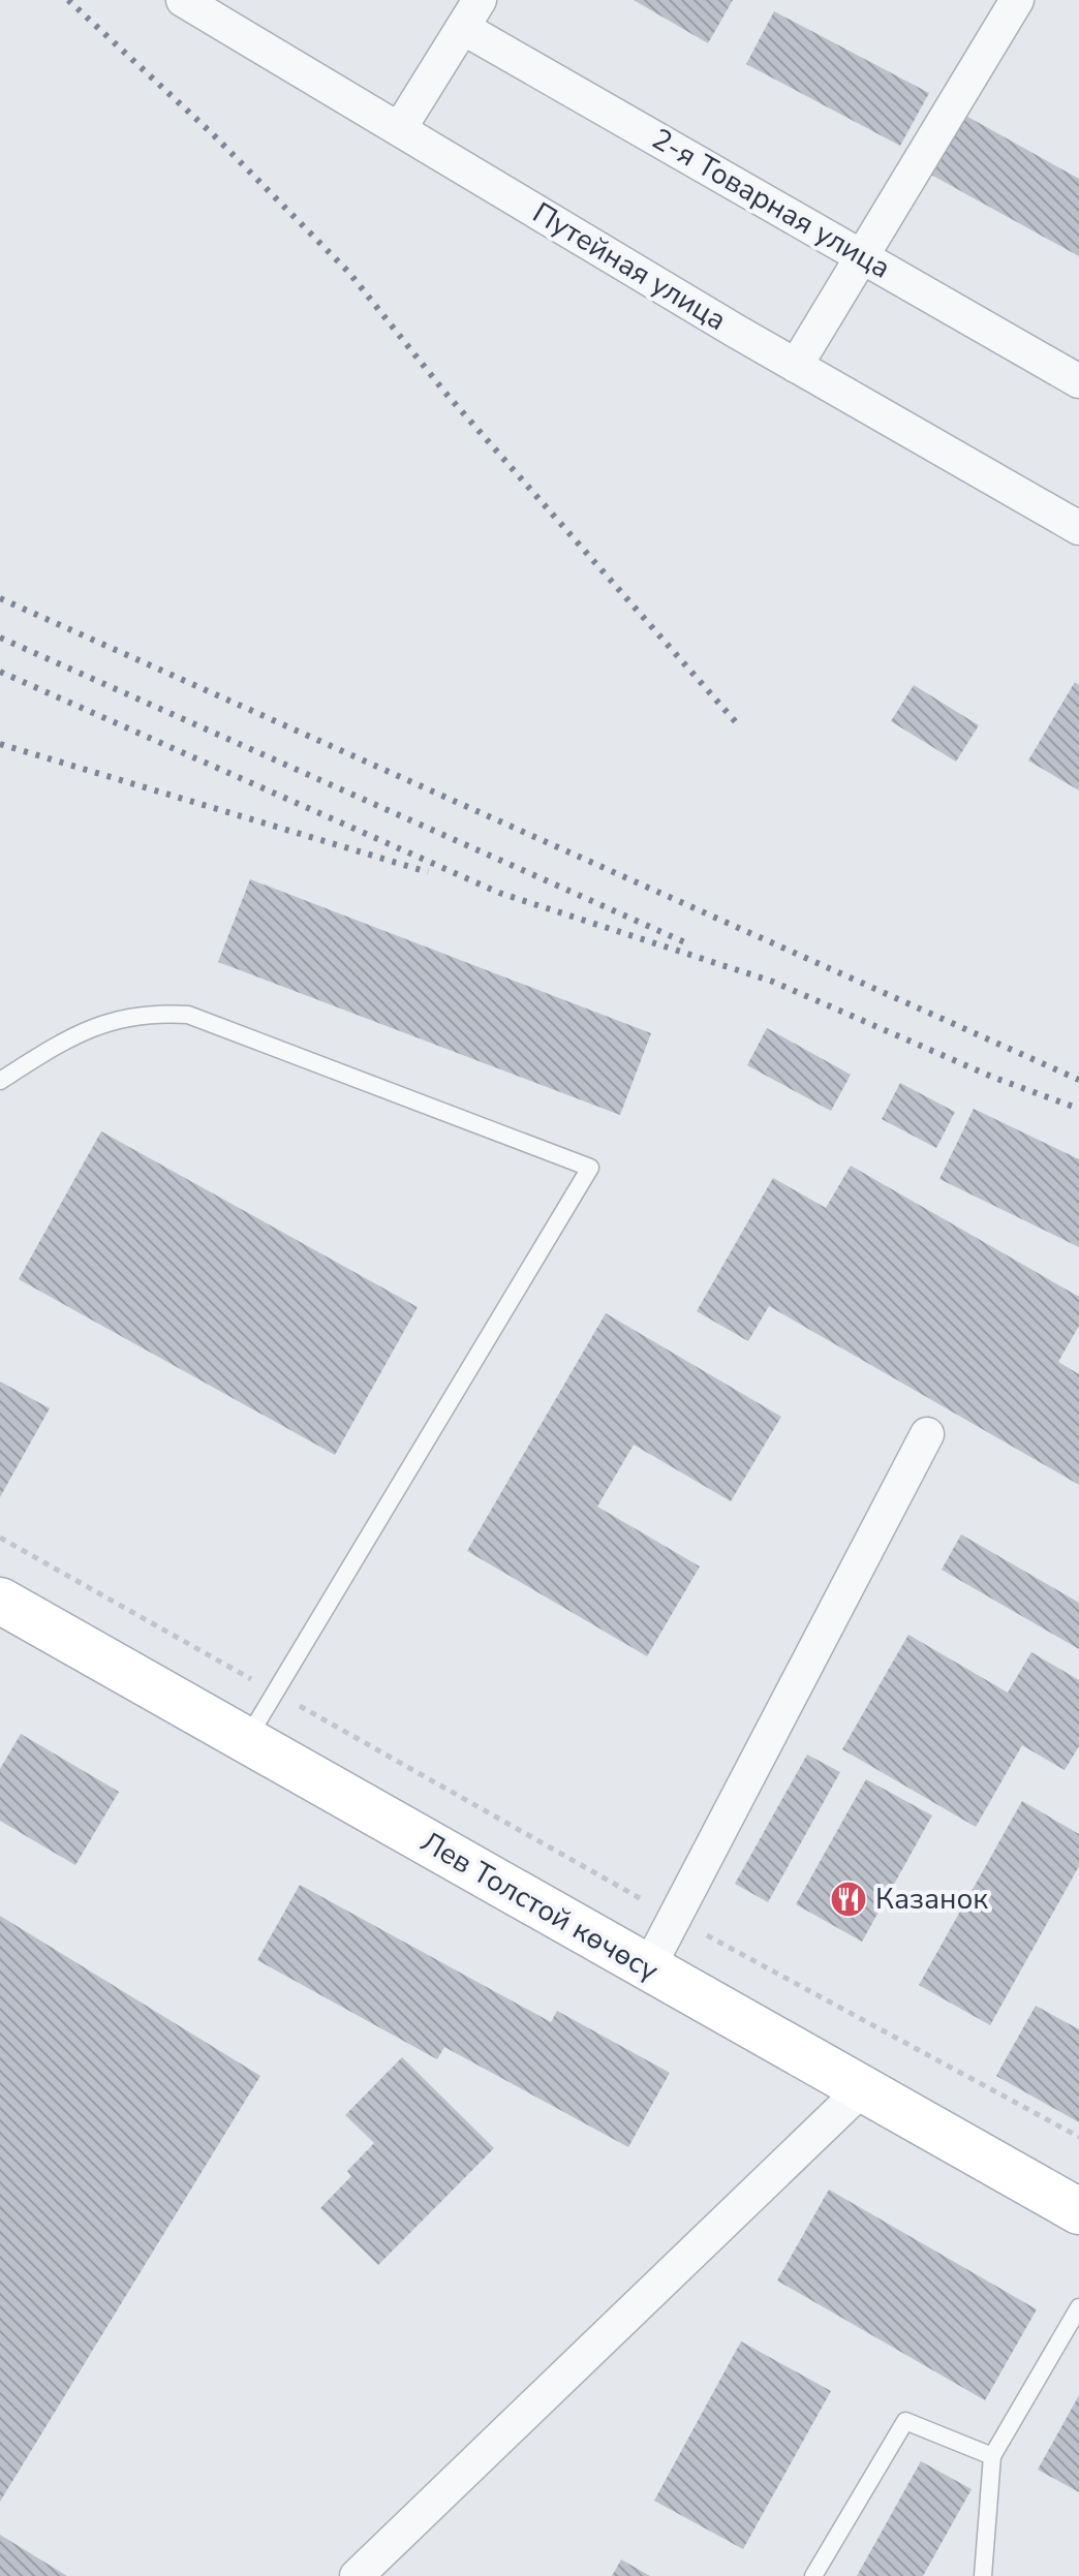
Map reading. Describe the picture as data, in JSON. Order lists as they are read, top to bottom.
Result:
{
  "streets": {
    "main road": ["Лев Толстой көчөсү"],
    "street": ["2-я Товарная улица", "Путейная улица"]
  },
  "places": {
    "restaurant": ["Казанок"]
  }
}
